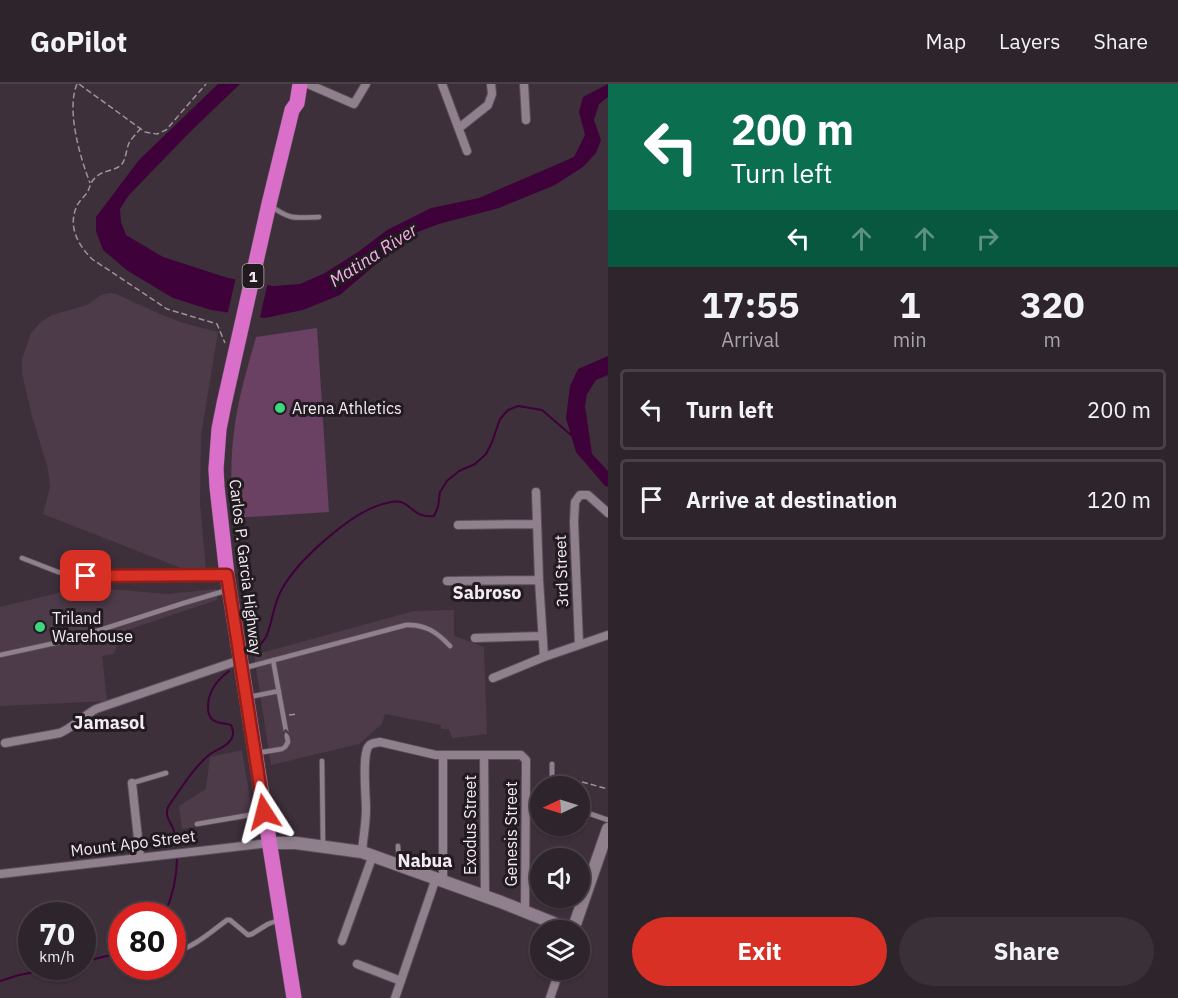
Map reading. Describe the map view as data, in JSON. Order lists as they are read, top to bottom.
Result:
{
  "streets": {
    "highway": ["1", "Carlos P. Garcia Highway"],
    "street": [
      "3rd Street",
      "Exodus Street",
      "Genesis Street",
      "Mount Apo Street"
    ]
  },
  "crossings": [
    ["Carlos P. Garcia Highway", "Mount Apo Street"],
    ["Exodus Street", "Genesis Street"]
  ],
  "districts": ["Sabroso", "Jamasol", "Nabua"],
  "water": ["Matina River"],
  "places": ["Arena Athletics", "Triland Warehouse"],
  "north": "left",
  "page": {
    "header": "GoPilot",
    "nav": ["Map", "Layers", "Share"],
    "turn": ["200 m", "Turn left"],
    "eta": [
      "17:55",
      "Arrival",
      "1",
      "min",
      "320",
      "m"
    ],
    "list": [
      {
        "name": "Turn left",
        "value": "200 m"
      },
      {
        "name": "Arrive at destination",
        "value": "120 m"
      }
    ],
    "speed": "70 km/h",
    "limit": "80",
    "buttons": ["Exit", "Share"]
  }
}
